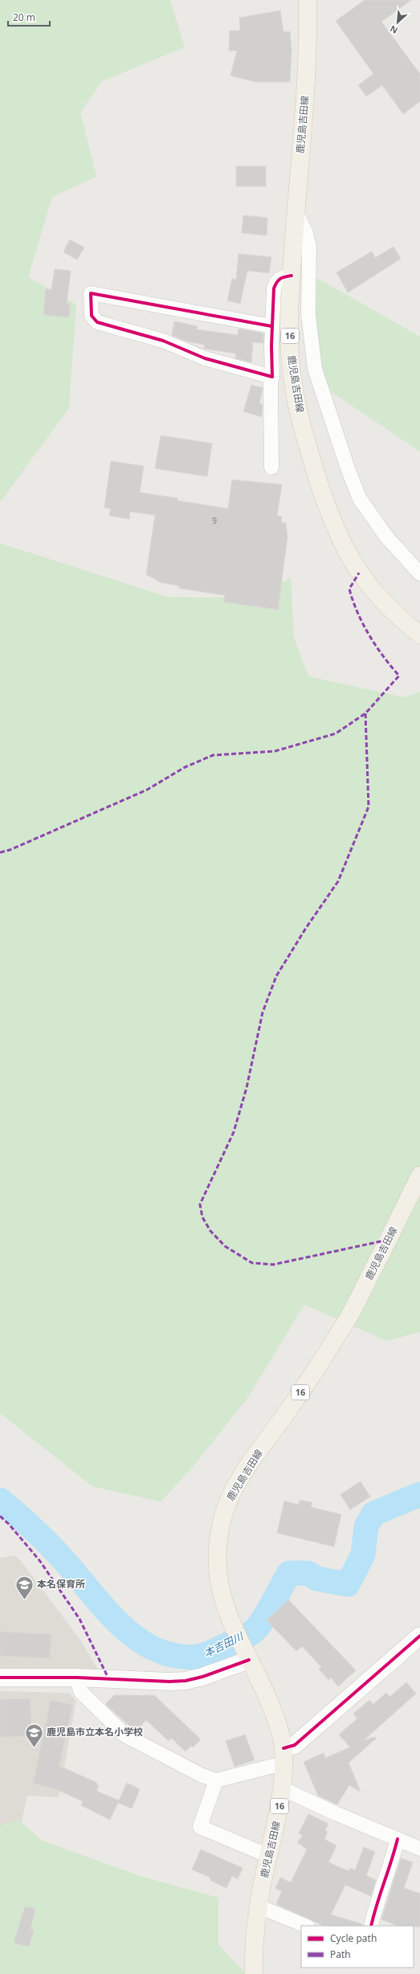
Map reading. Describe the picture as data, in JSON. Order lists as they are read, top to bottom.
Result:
{
  "streets": {
    "main road": ["鹿児島吉田線", "16"]
  },
  "water": ["本吉田川"],
  "places": {
    "school or university": ["本名保育所", "鹿児島市立本名小学校"]
  },
  "house_numbers": ["9"],
  "legend": ["Cycle path", "Path"],
  "scale_bar": "20 m",
  "north": "bottom left"
}
